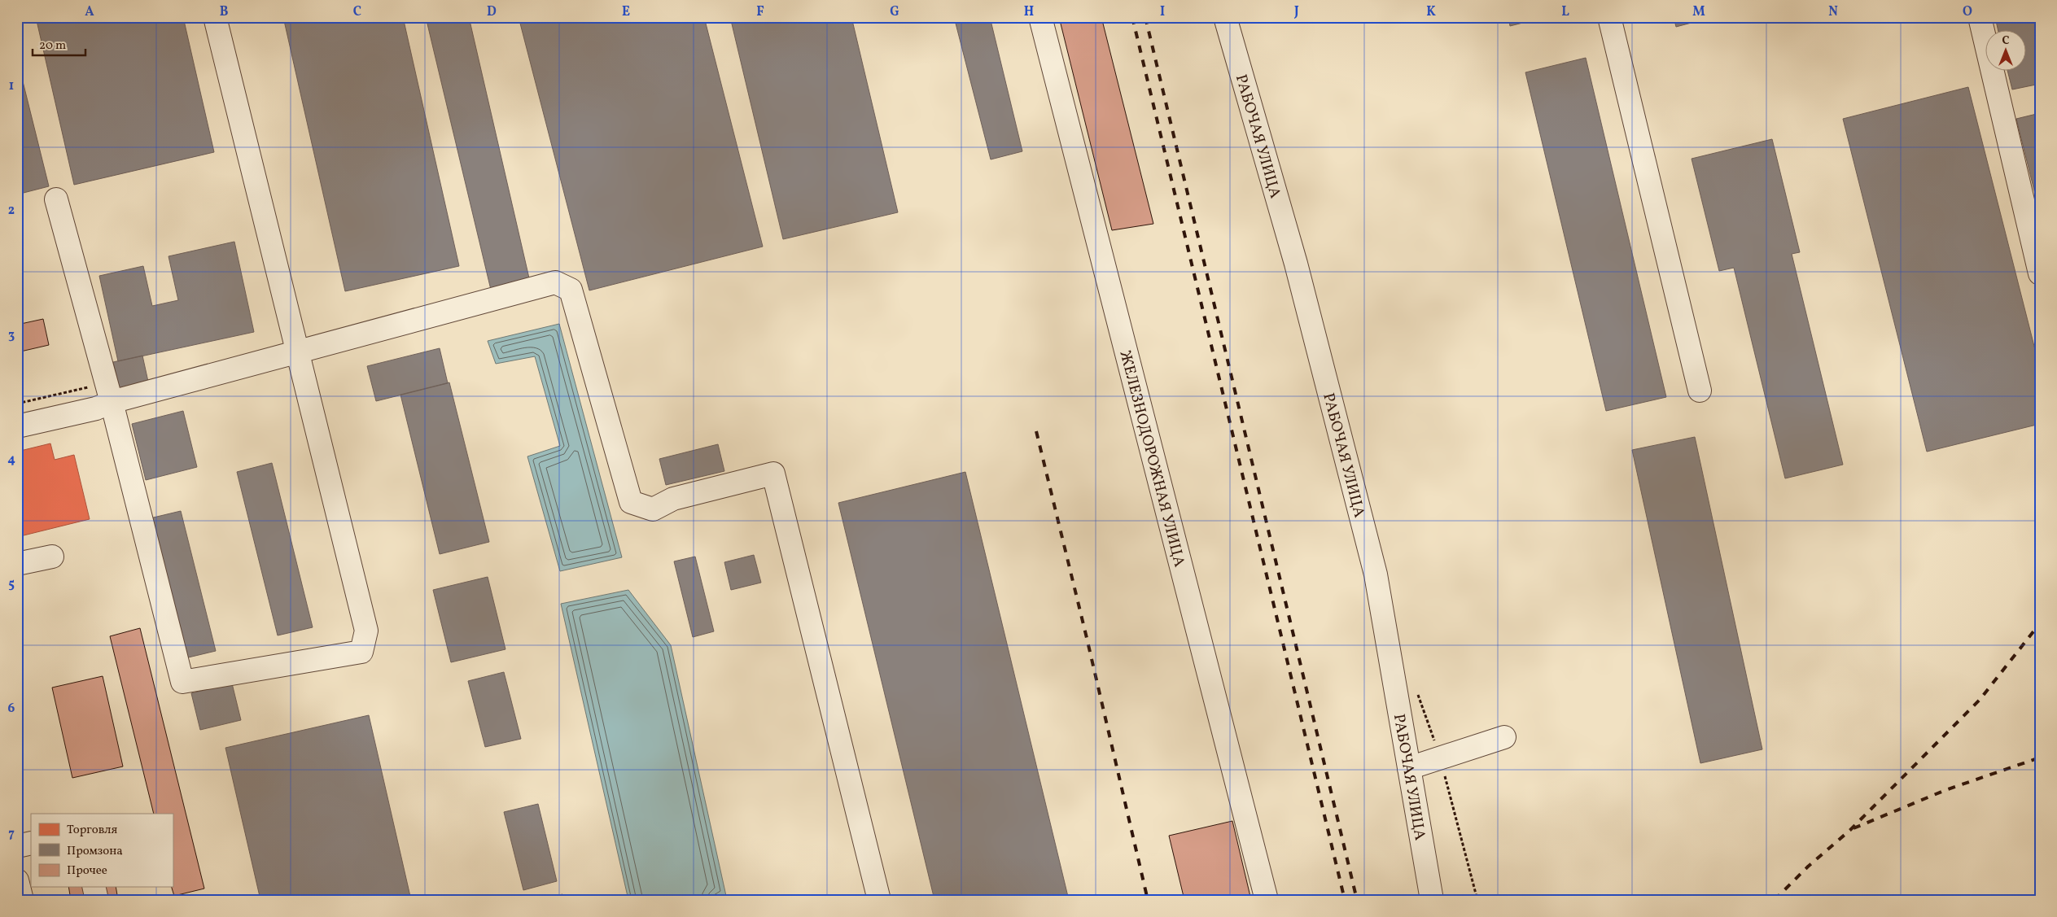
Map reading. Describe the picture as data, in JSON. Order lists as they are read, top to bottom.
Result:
{
  "streets": {
    "street": ["РАБОЧАЯ УЛИЦА", "ЖЕЛЕЗНОДОРОЖНАЯ УЛИЦА"]
  },
  "legend": ["Торговля", "Промзона", "Прочее"],
  "scale_bar": "20 m",
  "north": "top",
  "grid": {
    "columns": [
      "A",
      "B",
      "C",
      "D",
      "E",
      "F",
      "G",
      "H",
      "I",
      "J",
      "K",
      "L",
      "M",
      "N",
      "O"
    ],
    "rows": [
      "1",
      "2",
      "3",
      "4",
      "5",
      "6",
      "7"
    ]
  }
}
